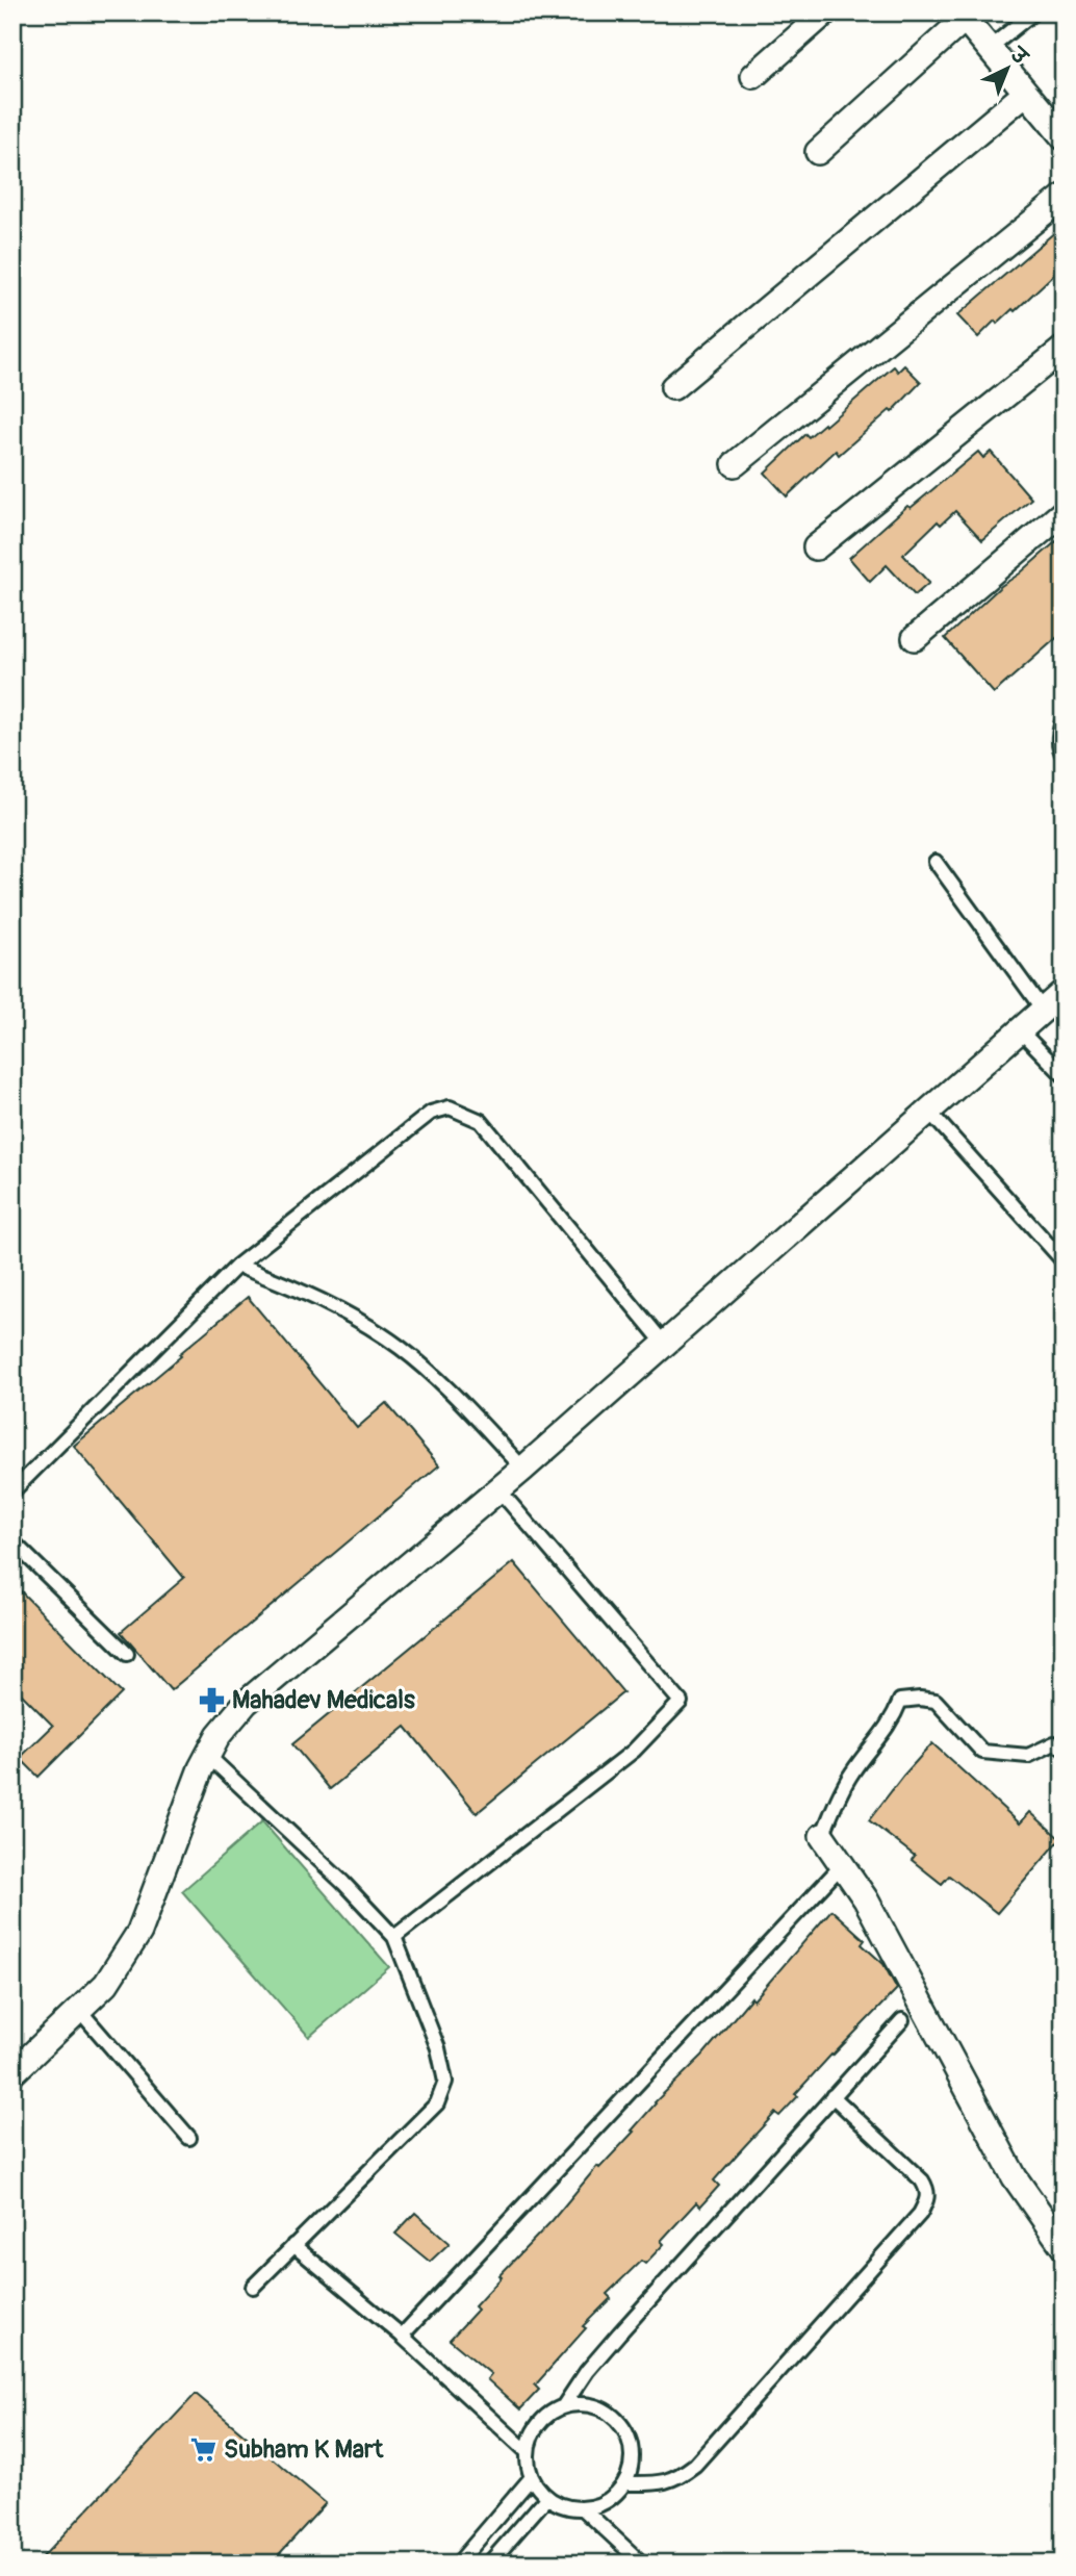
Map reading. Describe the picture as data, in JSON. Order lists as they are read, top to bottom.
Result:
{
  "places": {
    "pharmacy": ["Mahadev Medicals"],
    "supermarket": ["Subham K Mart"]
  },
  "north": "top right"
}
